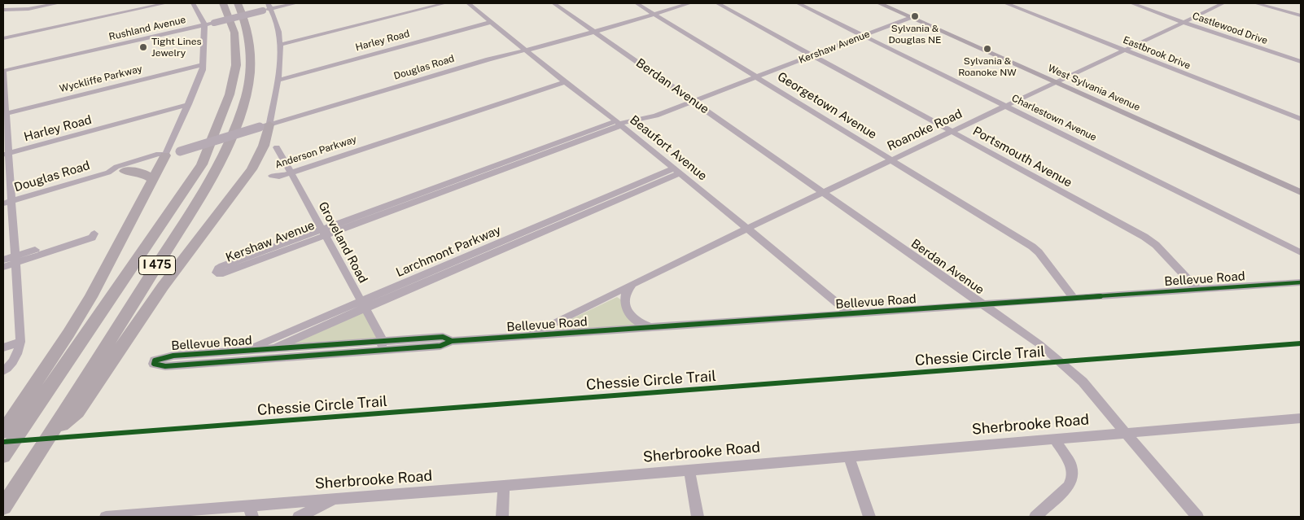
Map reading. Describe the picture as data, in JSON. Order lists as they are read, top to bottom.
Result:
{
  "streets": {
    "highway": ["I 475"],
    "main road": ["West Sylvania Avenue"],
    "street": [
      "Rushland Avenue",
      "Castlewood Drive",
      "Harley Road",
      "Kershaw Avenue",
      "Eastbrook Drive",
      "Douglas Road",
      "Wyckliffe Parkway",
      "Berdan Avenue",
      "Georgetown Avenue",
      "Charlestown Avenue",
      "Roanoke Road",
      "Beaufort Avenue",
      "Anderson Parkway",
      "Portsmouth Avenue",
      "Groveland Road",
      "Larchmont Parkway",
      "Bellevue Road",
      "Sherbrooke Road"
    ],
    "cycle path": ["Chessie Circle Trail"]
  },
  "crossings": [
    ["Castlewood Drive", "Roanoke Road"],
    ["Harley Road", "Beaufort Avenue"],
    ["Kershaw Avenue", "Berdan Avenue"],
    ["Kershaw Avenue", "West Sylvania Avenue"],
    ["Kershaw Avenue", "Georgetown Avenue"],
    ["Kershaw Avenue", "Charlestown Avenue"],
    ["Kershaw Avenue", "Beaufort Avenue"],
    ["Kershaw Avenue", "Portsmouth Avenue"],
    ["Kershaw Avenue", "Groveland Road"],
    ["Eastbrook Drive", "Roanoke Road"],
    ["Douglas Road", "Berdan Avenue"],
    ["Douglas Road", "Georgetown Avenue"],
    ["Douglas Road", "Beaufort Avenue"],
    ["Berdan Avenue", "Roanoke Road"],
    ["Berdan Avenue", "Bellevue Road"],
    ["Berdan Avenue", "Sherbrooke Road"],
    ["West Sylvania Avenue", "Roanoke Road"],
    ["Georgetown Avenue", "Roanoke Road"],
    ["Georgetown Avenue", "Bellevue Road"],
    ["Charlestown Avenue", "Roanoke Road"],
    ["Roanoke Road", "Beaufort Avenue"],
    ["Roanoke Road", "Portsmouth Avenue"],
    ["Roanoke Road", "Bellevue Road"],
    ["Beaufort Avenue", "Anderson Parkway"],
    ["Beaufort Avenue", "Larchmont Parkway"],
    ["Beaufort Avenue", "Bellevue Road"],
    ["Anderson Parkway", "Groveland Road"],
    ["Portsmouth Avenue", "Bellevue Road"],
    ["Groveland Road", "Larchmont Parkway"],
    ["Groveland Road", "Bellevue Road"],
    ["Larchmont Parkway", "Bellevue Road"]
  ],
  "places": ["Sylvania & Douglas NE", "Tight Lines Jewelry", "Sylvania & Roanoke NW"]
}
